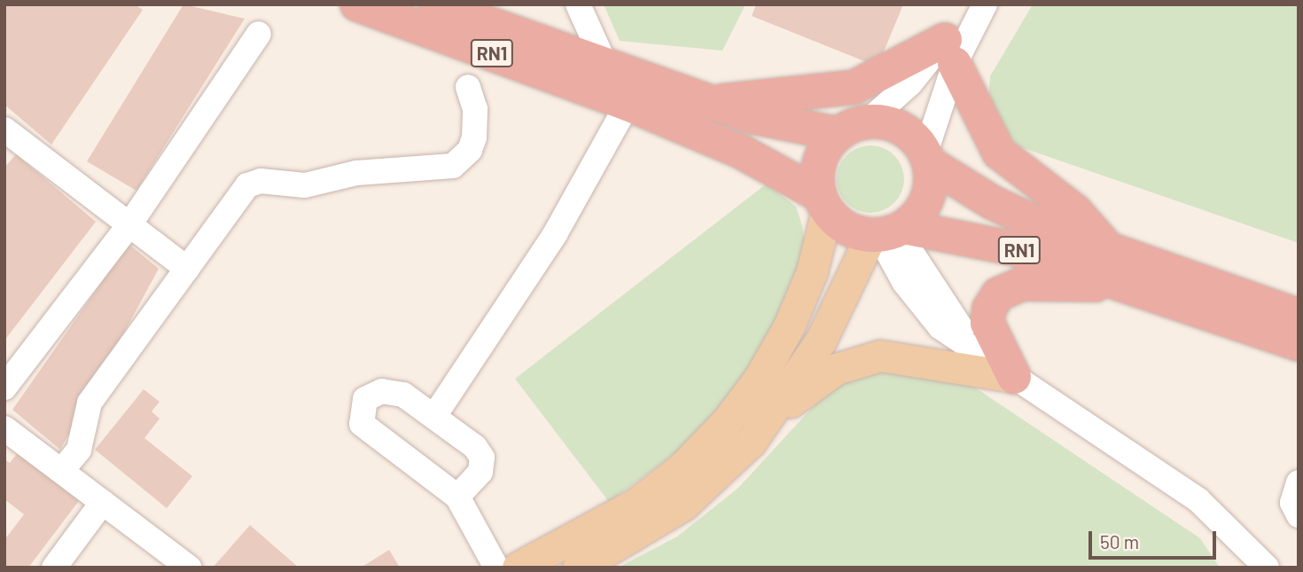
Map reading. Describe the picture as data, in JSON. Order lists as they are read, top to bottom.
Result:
{
  "streets": {
    "highway": ["RN1"]
  },
  "scale_bar": "50 m"
}
